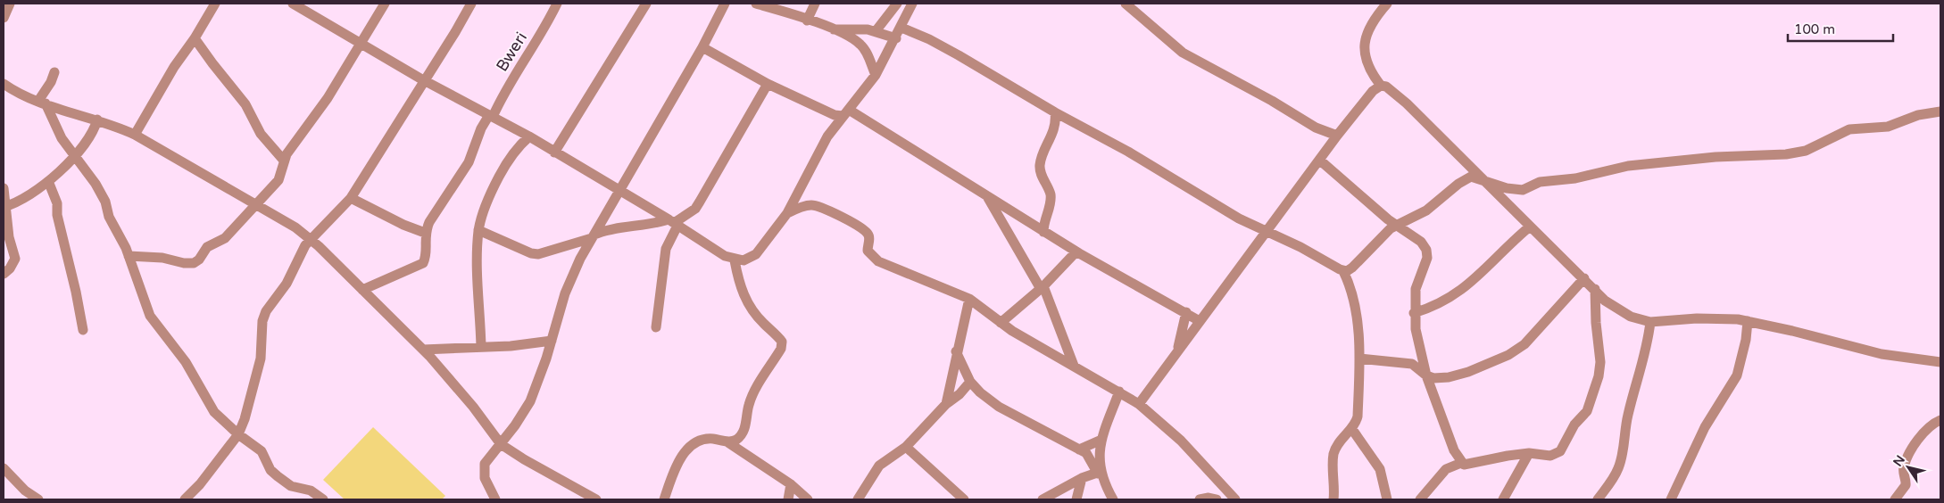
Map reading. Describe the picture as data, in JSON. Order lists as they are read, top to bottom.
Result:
{
  "streets": {
    "street": ["Bweri"]
  },
  "scale_bar": "100 m",
  "north": "top left"
}
